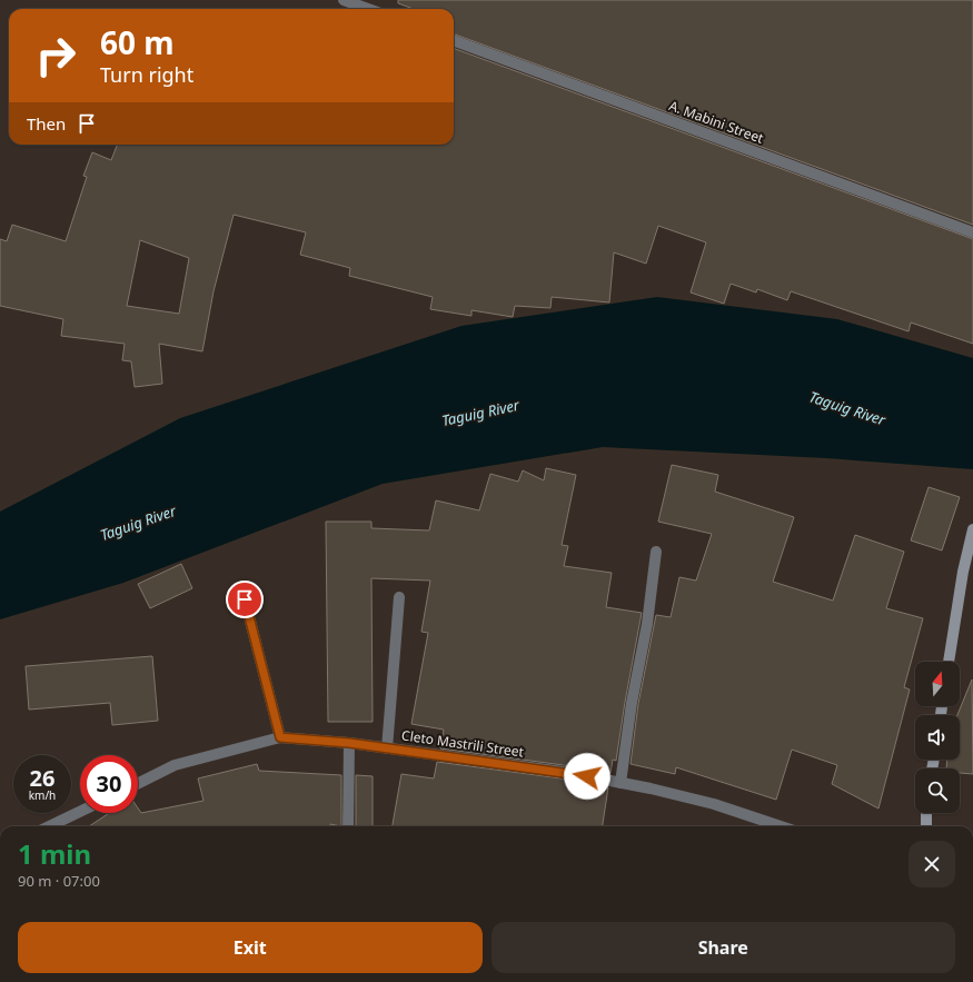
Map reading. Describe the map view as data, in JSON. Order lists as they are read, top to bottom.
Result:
{
  "streets": {
    "street": ["A. Mabini Street", "Cleto Mastrili Street"]
  },
  "water": ["Taguig River"],
  "north": "top",
  "page": {
    "turn": ["60 m", "Turn right"],
    "then": "Then",
    "speed": "26 km/h",
    "limit": "30",
    "heading": ["1 min", "90 m · 07:00"],
    "buttons": ["Exit", "Share"]
  }
}
